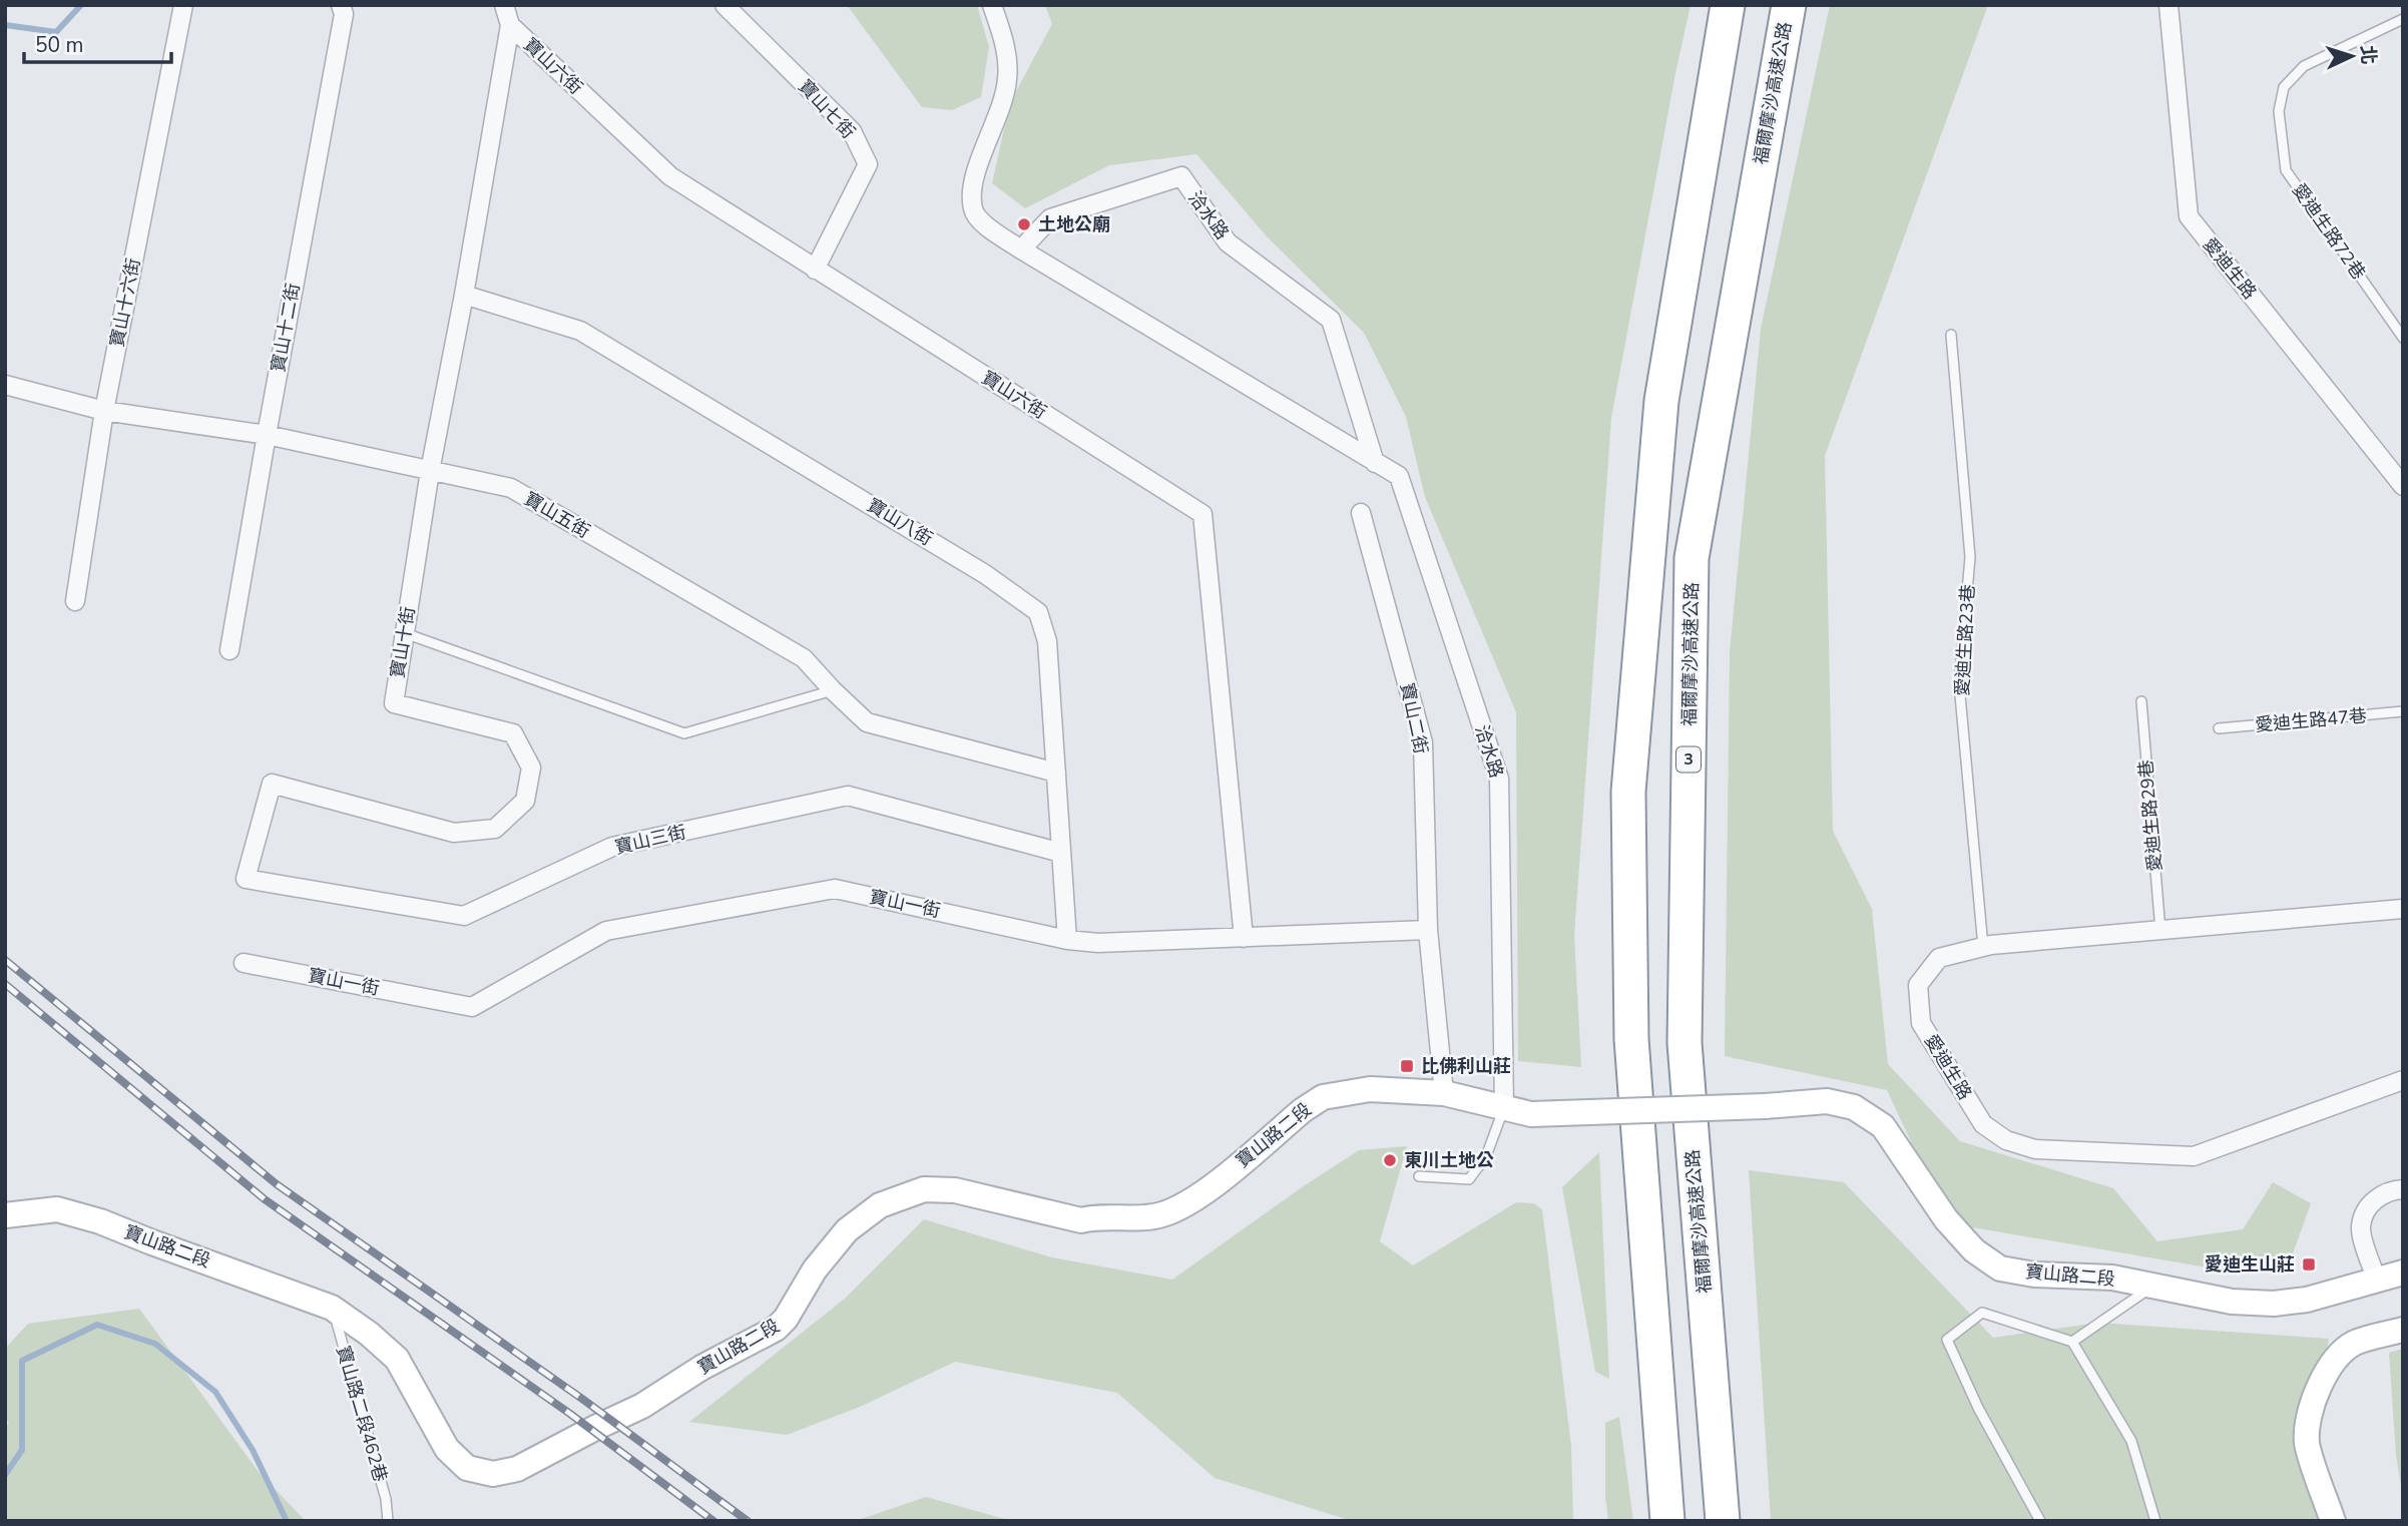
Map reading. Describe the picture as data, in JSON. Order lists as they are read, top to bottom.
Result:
{
  "streets": {
    "highway": ["福爾摩沙高速公路", "3"],
    "street": [
      "寶山六街",
      "寶山七街",
      "洽水路",
      "愛迪生路",
      "寶山十六街",
      "寶山十二街",
      "寶山五街",
      "寶山八街",
      "寶山十街",
      "寶山二街",
      "寶山三街",
      "寶山一街",
      "寶山路二段"
    ],
    "lane": [
      "愛迪生路72巷",
      "愛迪生路23巷",
      "愛迪生路47巷",
      "愛迪生路29巷",
      "寶山路二段462巷"
    ]
  },
  "crossings": [
    ["寶山六街", "寶山七街"],
    ["寶山六街", "寶山十街"],
    ["寶山六街", "寶山一街"],
    ["洽水路", "寶山路二段"],
    ["愛迪生路", "愛迪生路23巷"],
    ["愛迪生路", "愛迪生路29巷"],
    ["寶山十六街", "寶山五街"],
    ["寶山十二街", "寶山五街"],
    ["寶山五街", "寶山八街"],
    ["寶山五街", "寶山十街"],
    ["寶山八街", "寶山十街"],
    ["寶山八街", "寶山三街"],
    ["寶山八街", "寶山一街"],
    ["寶山十街", "寶山三街"],
    ["寶山二街", "寶山一街"],
    ["寶山路二段", "寶山路二段462巷"]
  ],
  "places": {
    "other": ["土地公廟", "東川土地公"],
    "transit": ["比佛利山莊", "愛迪生山莊"]
  },
  "scale_bar": "50 m",
  "north": "right"
}
